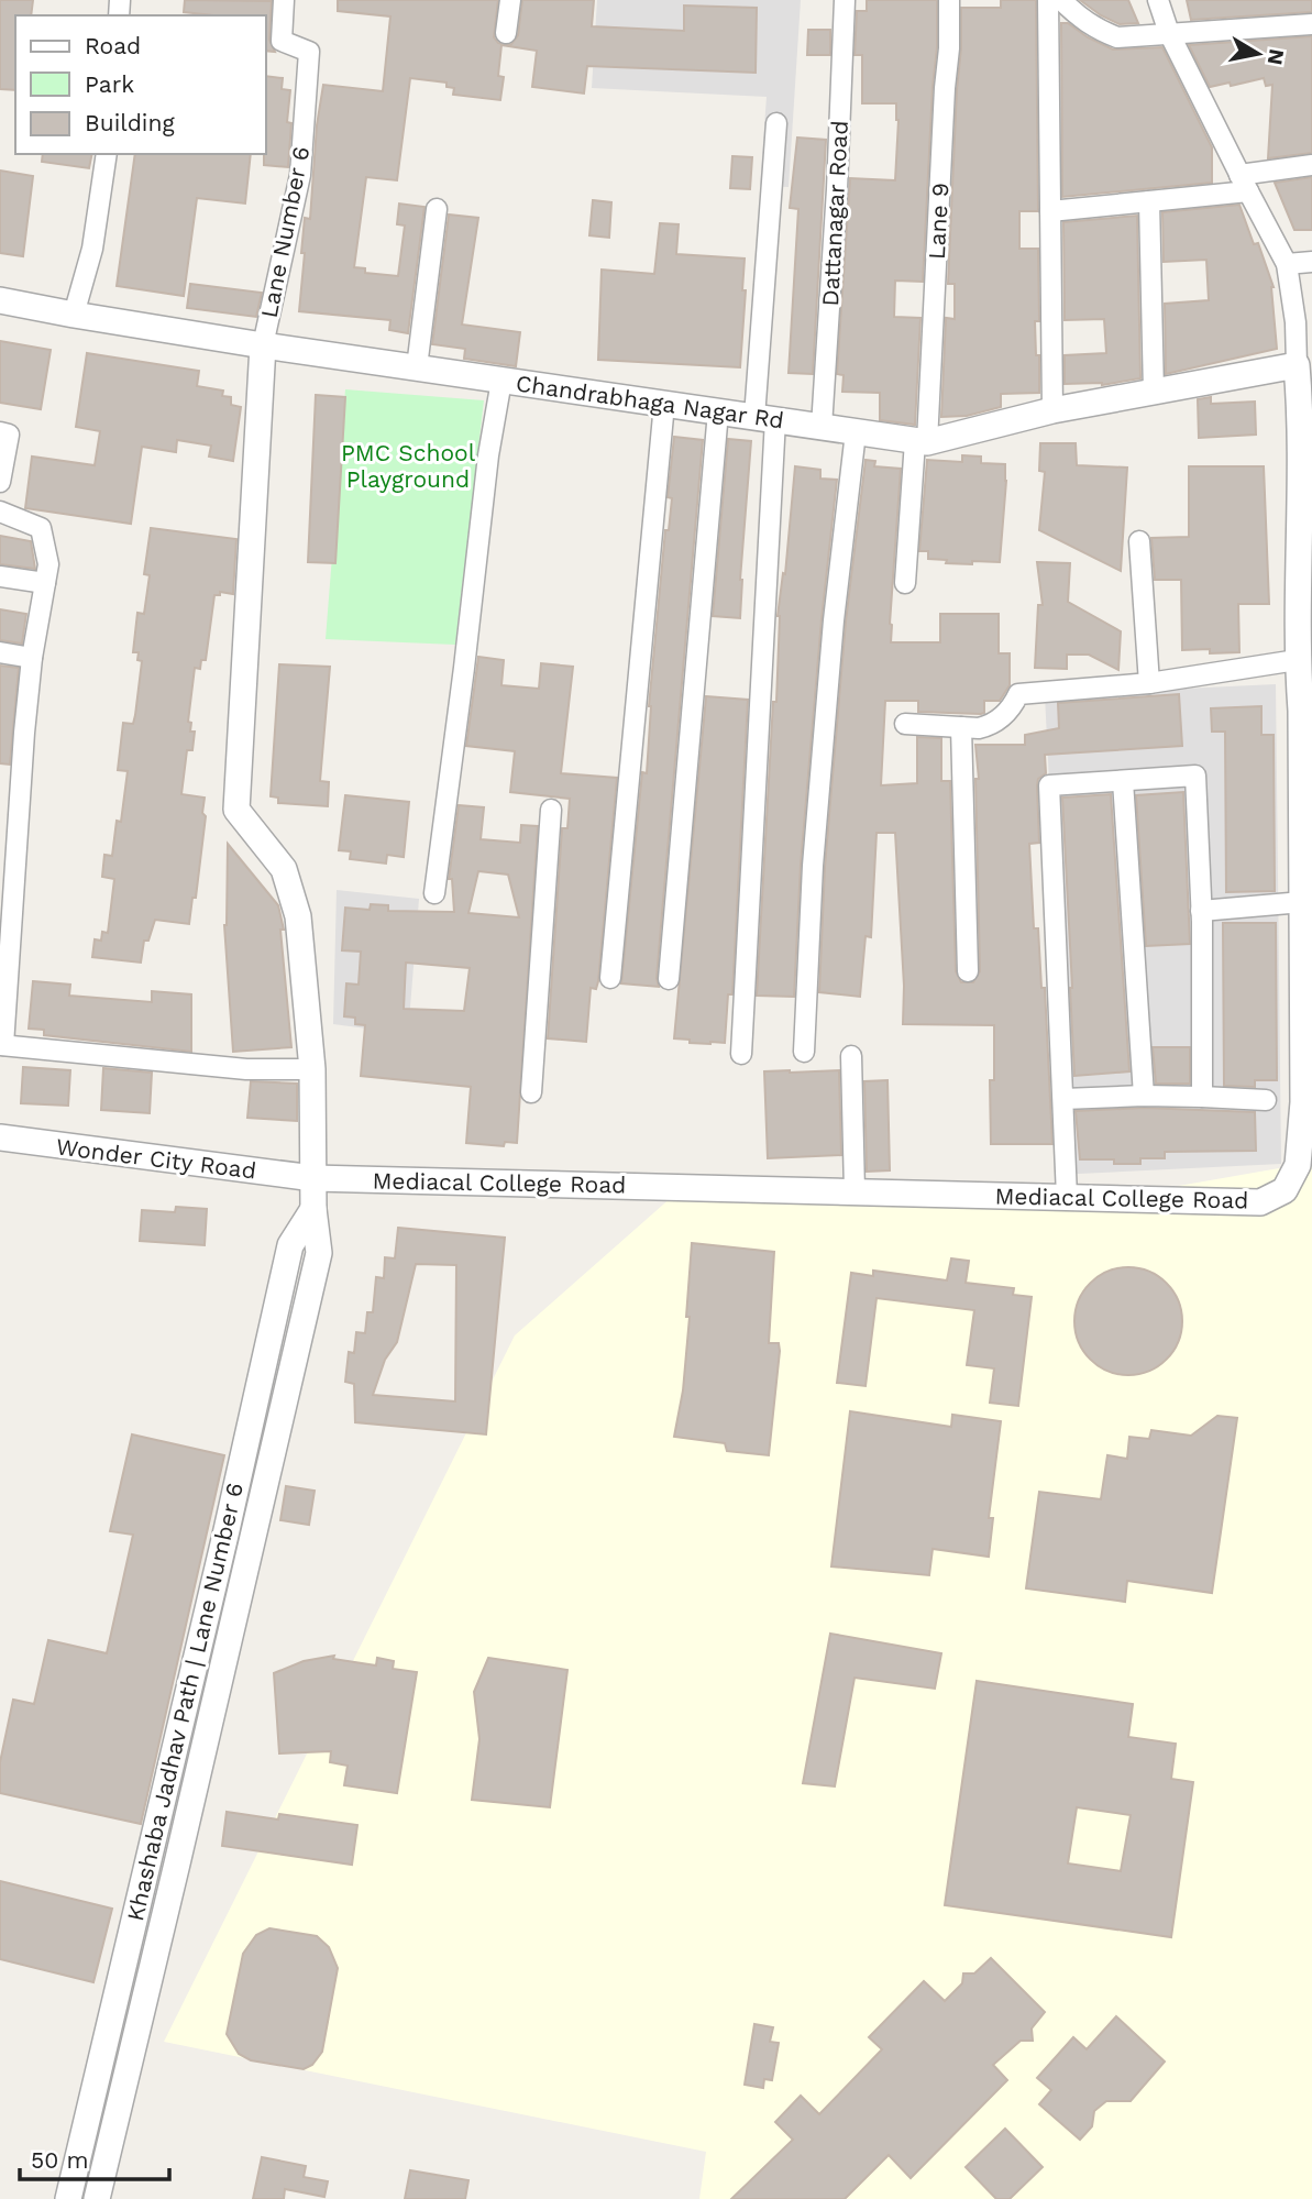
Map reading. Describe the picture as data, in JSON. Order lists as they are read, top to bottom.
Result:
{
  "streets": {
    "street": [
      "Dattanagar Road",
      "Lane 9",
      "Lane Number 6",
      "Chandrabhaga Nagar Rd",
      "Wonder City Road",
      "Mediacal College Road",
      "Khashaba Jadhav Path | Lane Number 6"
    ]
  },
  "crossings": [
    ["Dattanagar Road", "Chandrabhaga Nagar Rd"],
    ["Lane 9", "Chandrabhaga Nagar Rd"],
    ["Lane Number 6", "Chandrabhaga Nagar Rd"],
    ["Lane Number 6", "Khashaba Jadhav Path | Lane Number 6"],
    ["Chandrabhaga Nagar Rd", "Mediacal College Road"],
    ["Chandrabhaga Nagar Rd", "Khashaba Jadhav Path | Lane Number 6"],
    ["Wonder City Road", "Mediacal College Road"],
    ["Wonder City Road", "Khashaba Jadhav Path | Lane Number 6"],
    ["Mediacal College Road", "Khashaba Jadhav Path | Lane Number 6"]
  ],
  "parks": ["PMC School Playground"],
  "legend": ["Road", "Park", "Building"],
  "scale_bar": "50 m",
  "north": "right"
}
